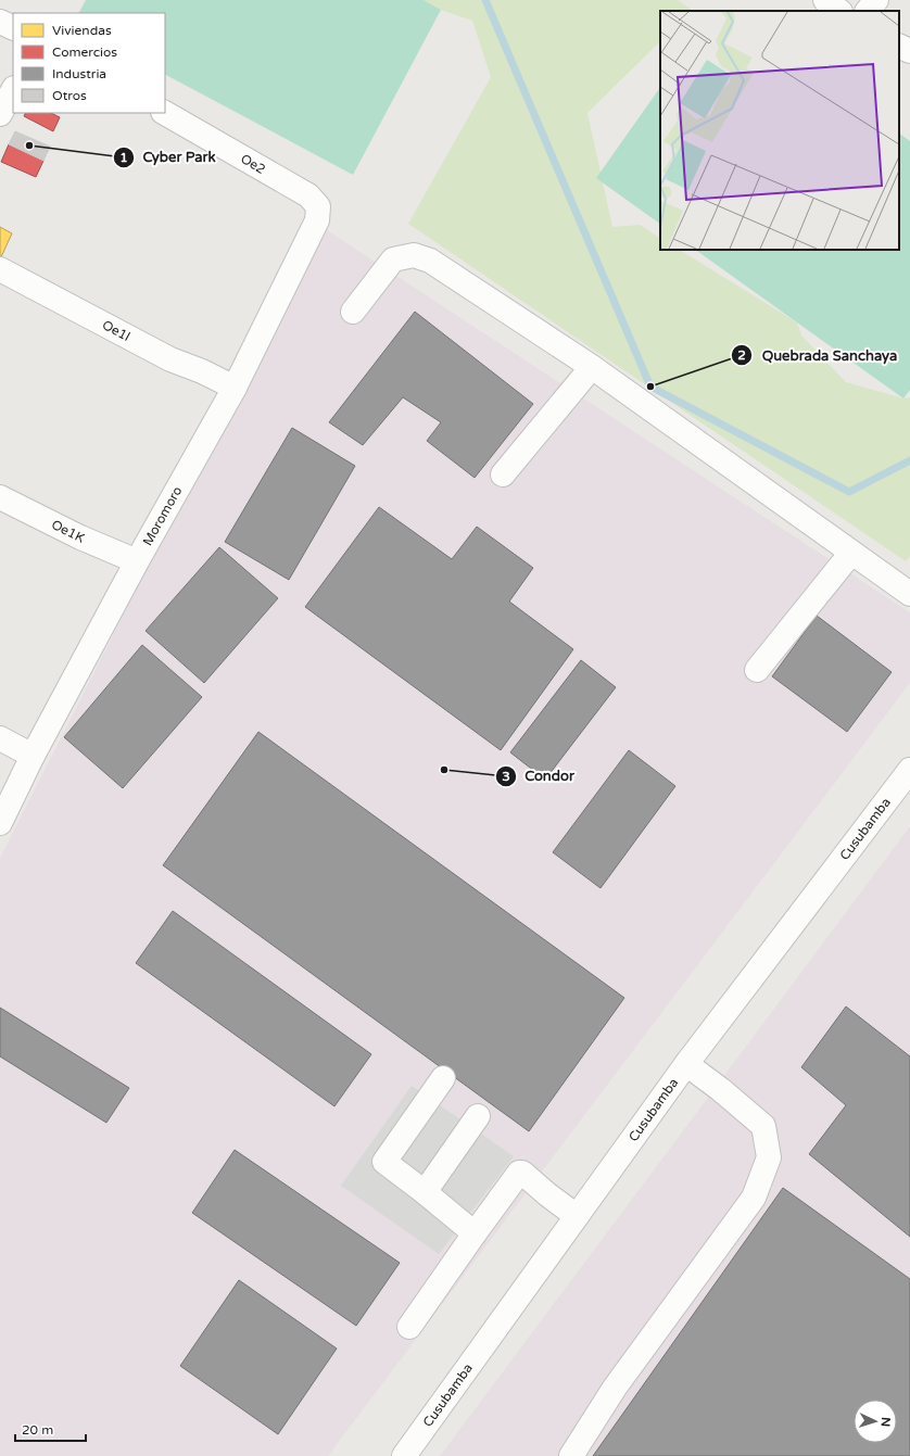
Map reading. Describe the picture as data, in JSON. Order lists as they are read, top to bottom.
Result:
{
  "streets": {
    "street": [
      "Oe2",
      "Oe1l",
      "Moromoro",
      "Oe1K",
      "Cusubamba"
    ]
  },
  "crossings": [
    ["Oe2", "Moromoro"],
    ["Oe1l", "Moromoro"],
    ["Moromoro", "Oe1K"]
  ],
  "places": ["Cyber Park", "Quebrada Sanchaya", "Condor"],
  "legend": [
    "Viviendas",
    "Comercios",
    "Industria",
    "Otros"
  ],
  "scale_bar": "20 m",
  "north": "right"
}
